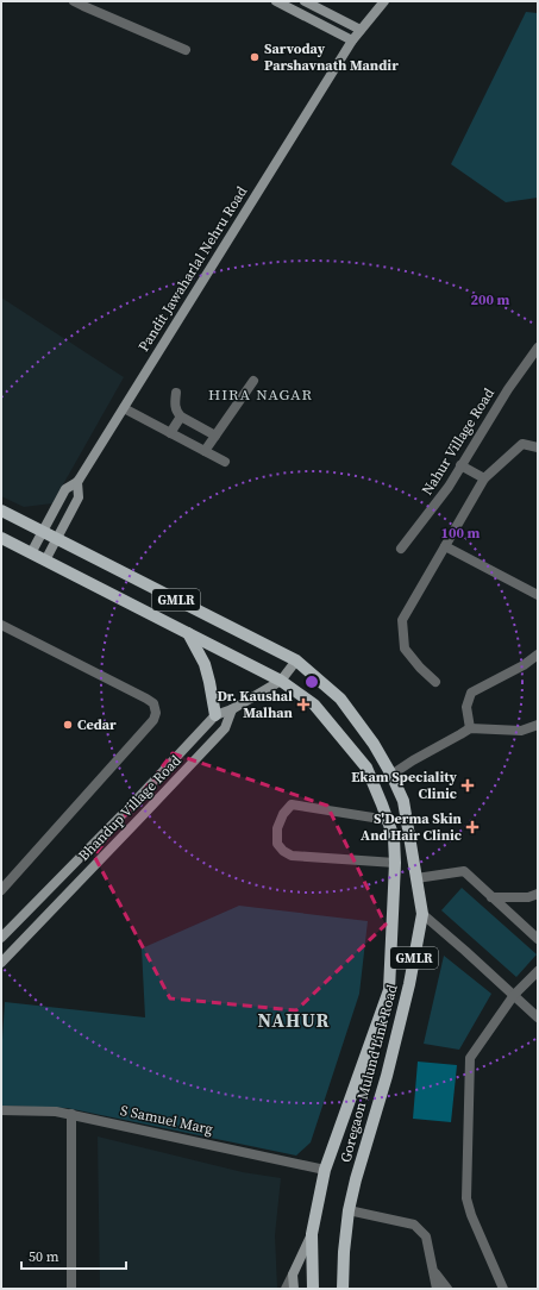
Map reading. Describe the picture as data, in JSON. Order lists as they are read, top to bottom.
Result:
{
  "streets": {
    "main road": ["GMLR", "Goregaon Mulund Link Road"],
    "street": [
      "Pandit Jawaharlal Nehru Road",
      "Nahur Village Road",
      "Bhandup Village Road",
      "S Samuel Marg"
    ]
  },
  "crossings": [
    ["Pandit Jawaharlal Nehru Road", "GMLR"],
    ["Pandit Jawaharlal Nehru Road", "Goregaon Mulund Link Road"],
    ["GMLR", "Goregaon Mulund Link Road"],
    ["Goregaon Mulund Link Road", "S Samuel Marg"]
  ],
  "districts": ["HIRA NAGAR", "NAHUR"],
  "places": {
    "other": ["Sarvoday Parshavnath Mandir", "Cedar"],
    "health": ["Dr. Kaushal Malhan", "Ekam Speciality Clinic", "S'Derma Skin And Hair Clinic"]
  },
  "scale_bar": "50 m",
  "rings": ["200 m", "100 m"]
}
